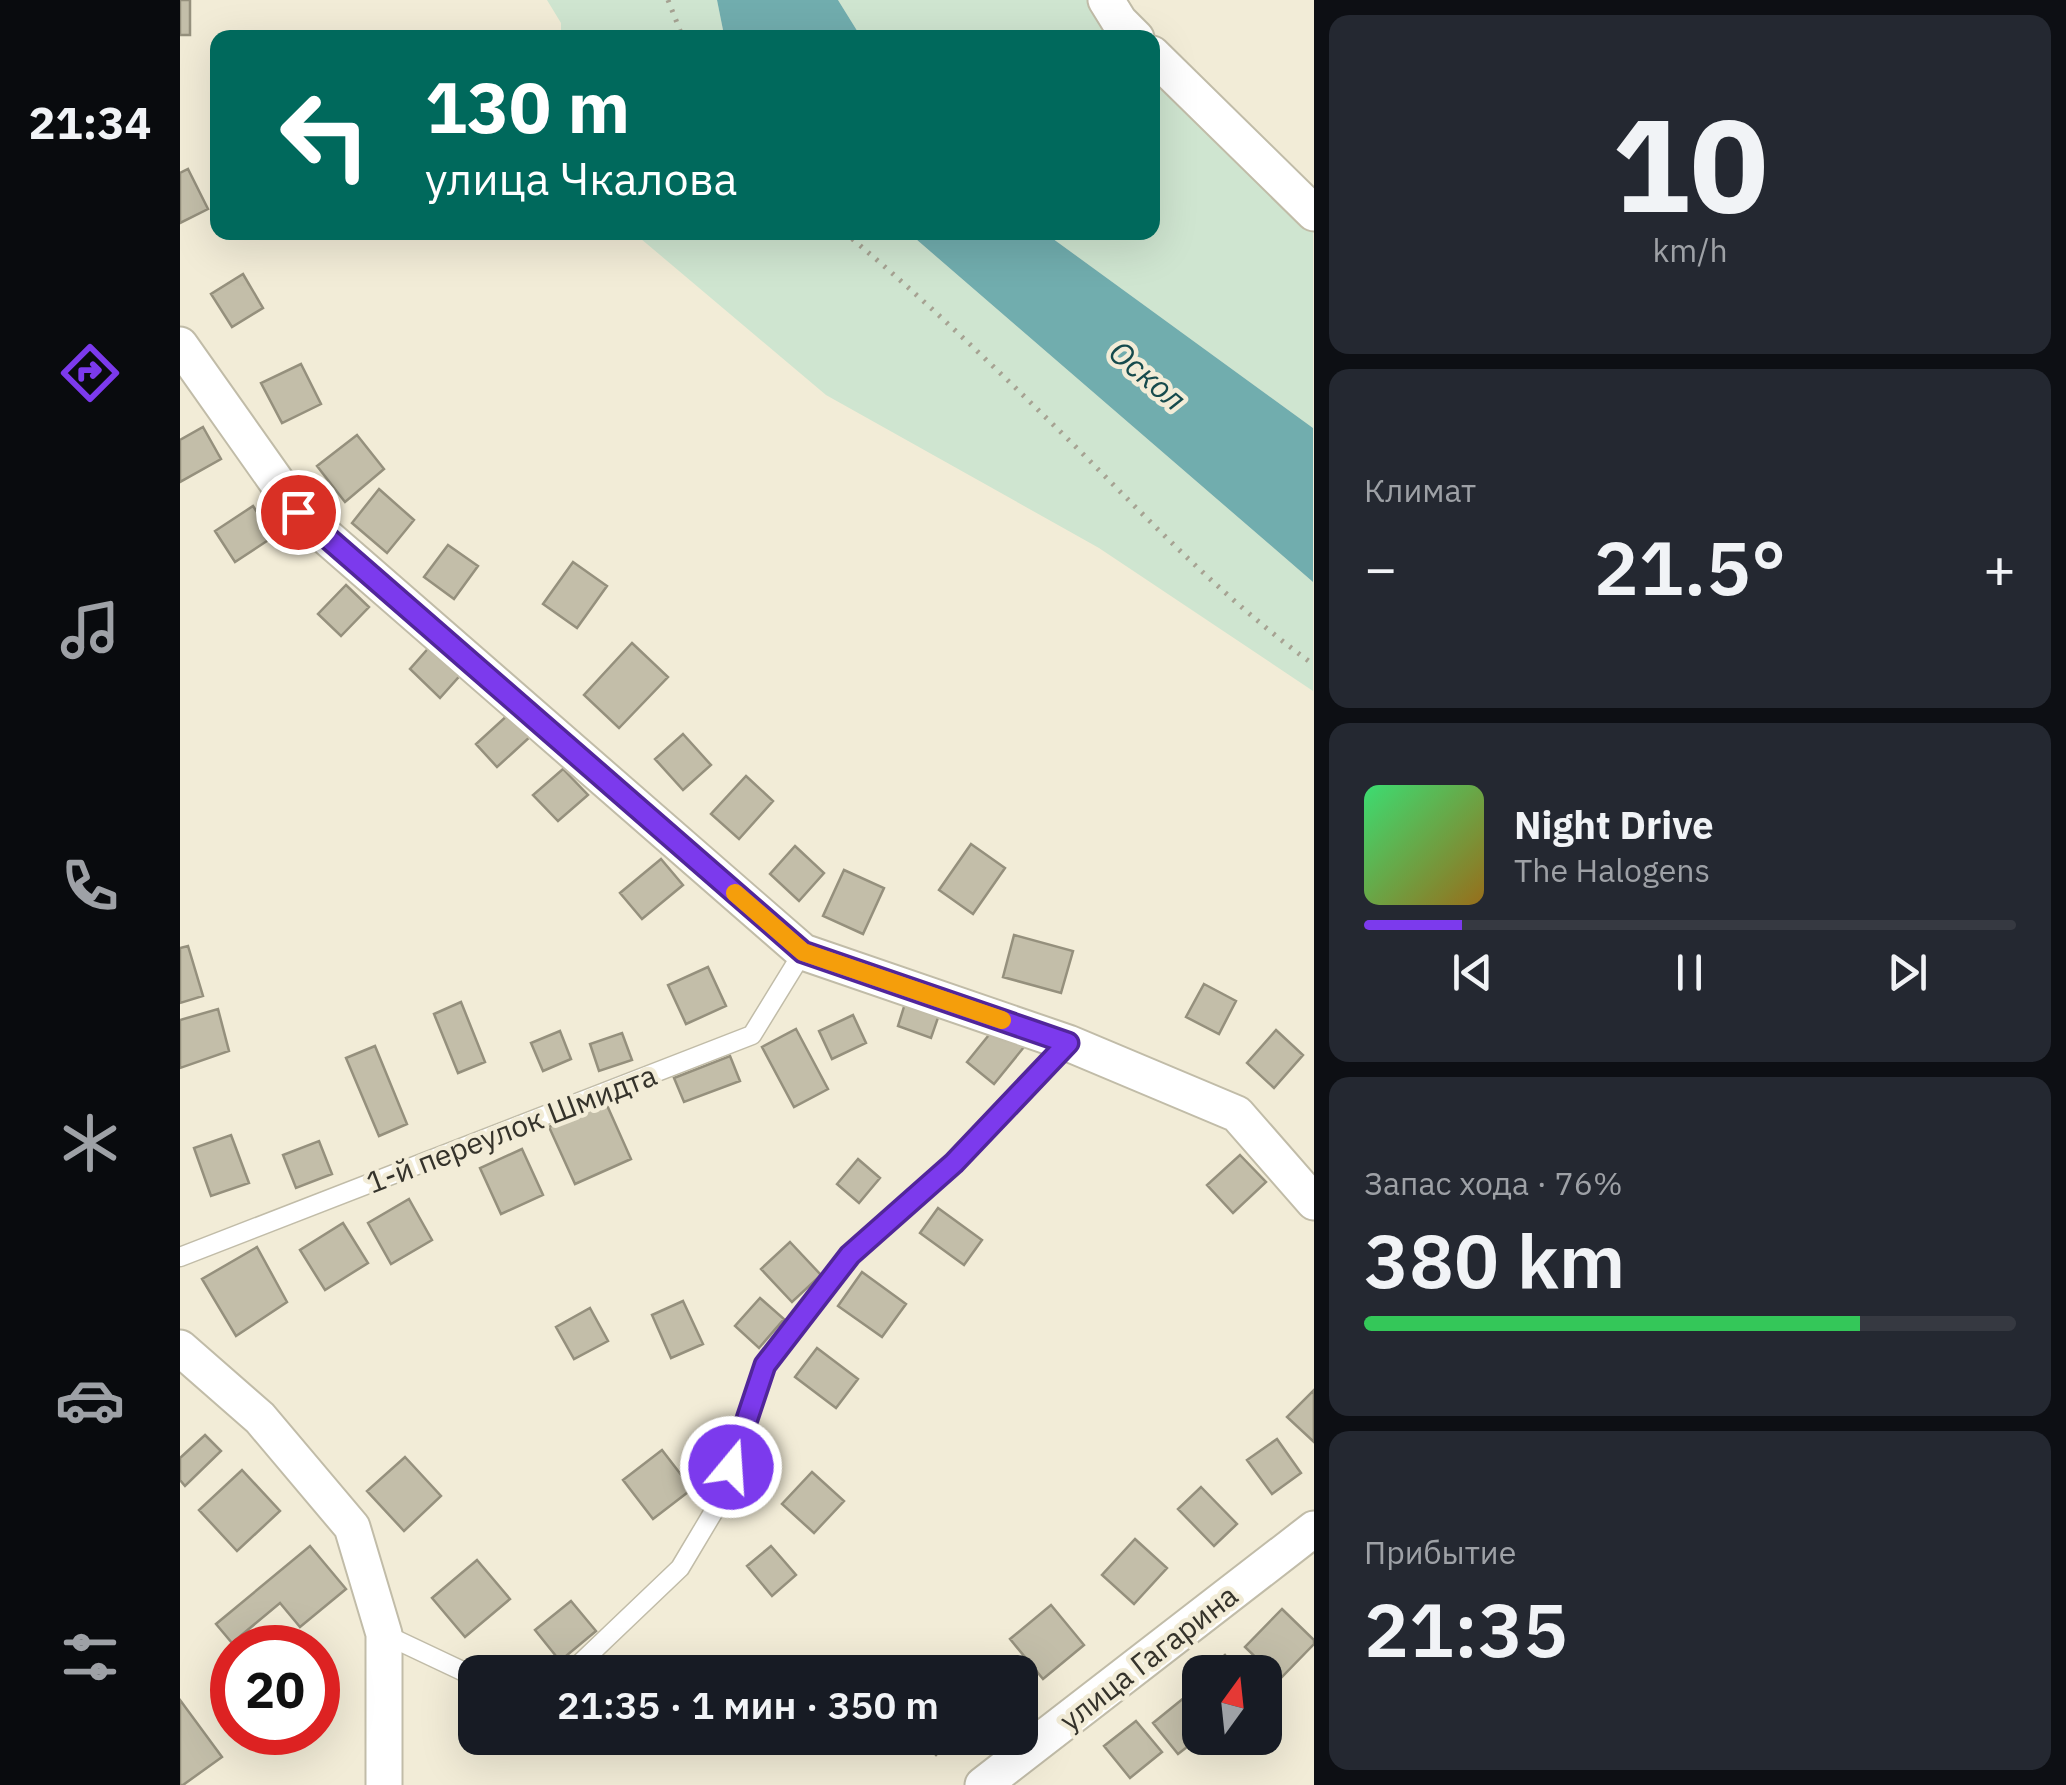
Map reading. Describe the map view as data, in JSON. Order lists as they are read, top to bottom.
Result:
{
  "streets": {
    "street": ["улица Гагарина"],
    "lane": ["1-й переулок Шмидта"]
  },
  "water": ["Оскол"],
  "north": "top",
  "page": {
    "tabs": "21:34",
    "tile": [
      ["10", "km/h"],
      "Климат",
      ["Запас хода · 76%", "380 km"],
      ["Прибытие", "21:35"]
    ],
    "turn": ["130 m", "улица Чкалова"],
    "heat": ["−", "21.5°", "+"],
    "song": ["Night Drive", "The Halogens"],
    "limit": "20",
    "trip": "21:35 · 1 мин · 350 m"
  }
}
